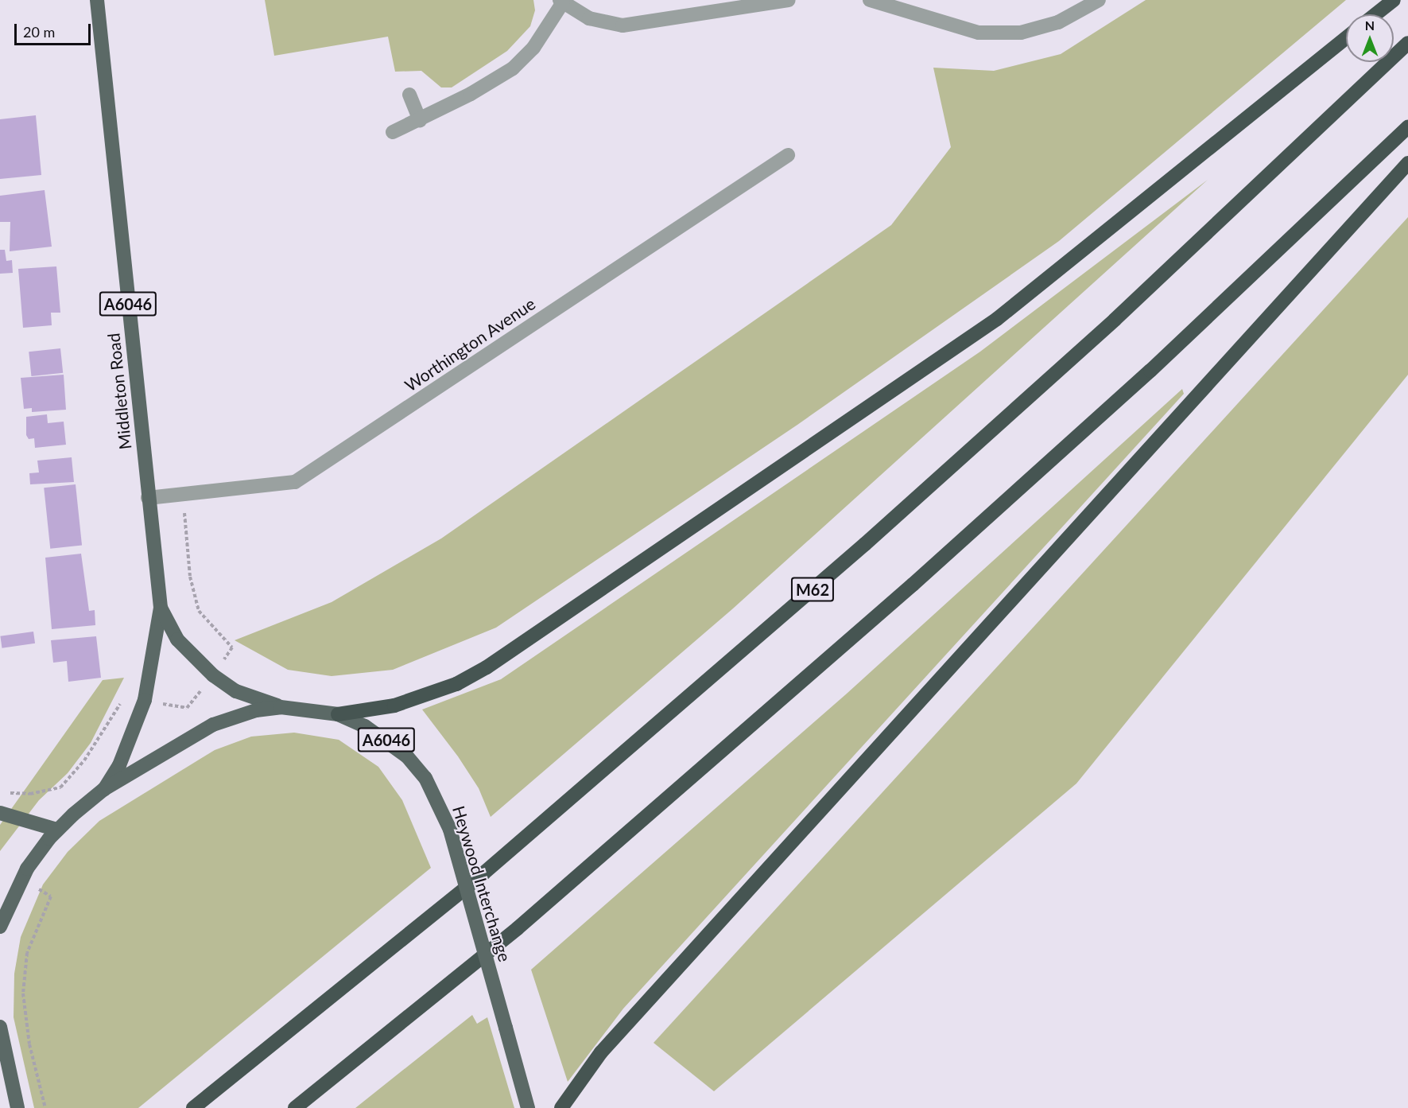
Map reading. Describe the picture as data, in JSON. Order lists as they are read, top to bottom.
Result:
{
  "streets": {
    "highway": ["M62"],
    "main road": ["A6046", "Middleton Road", "Heywood Interchange"],
    "street": ["Worthington Avenue"]
  },
  "crossings": [
    ["Worthington Avenue", "Middleton Road"],
    ["Middleton Road", "Heywood Interchange"]
  ],
  "scale_bar": "20 m",
  "north": "top"
}
